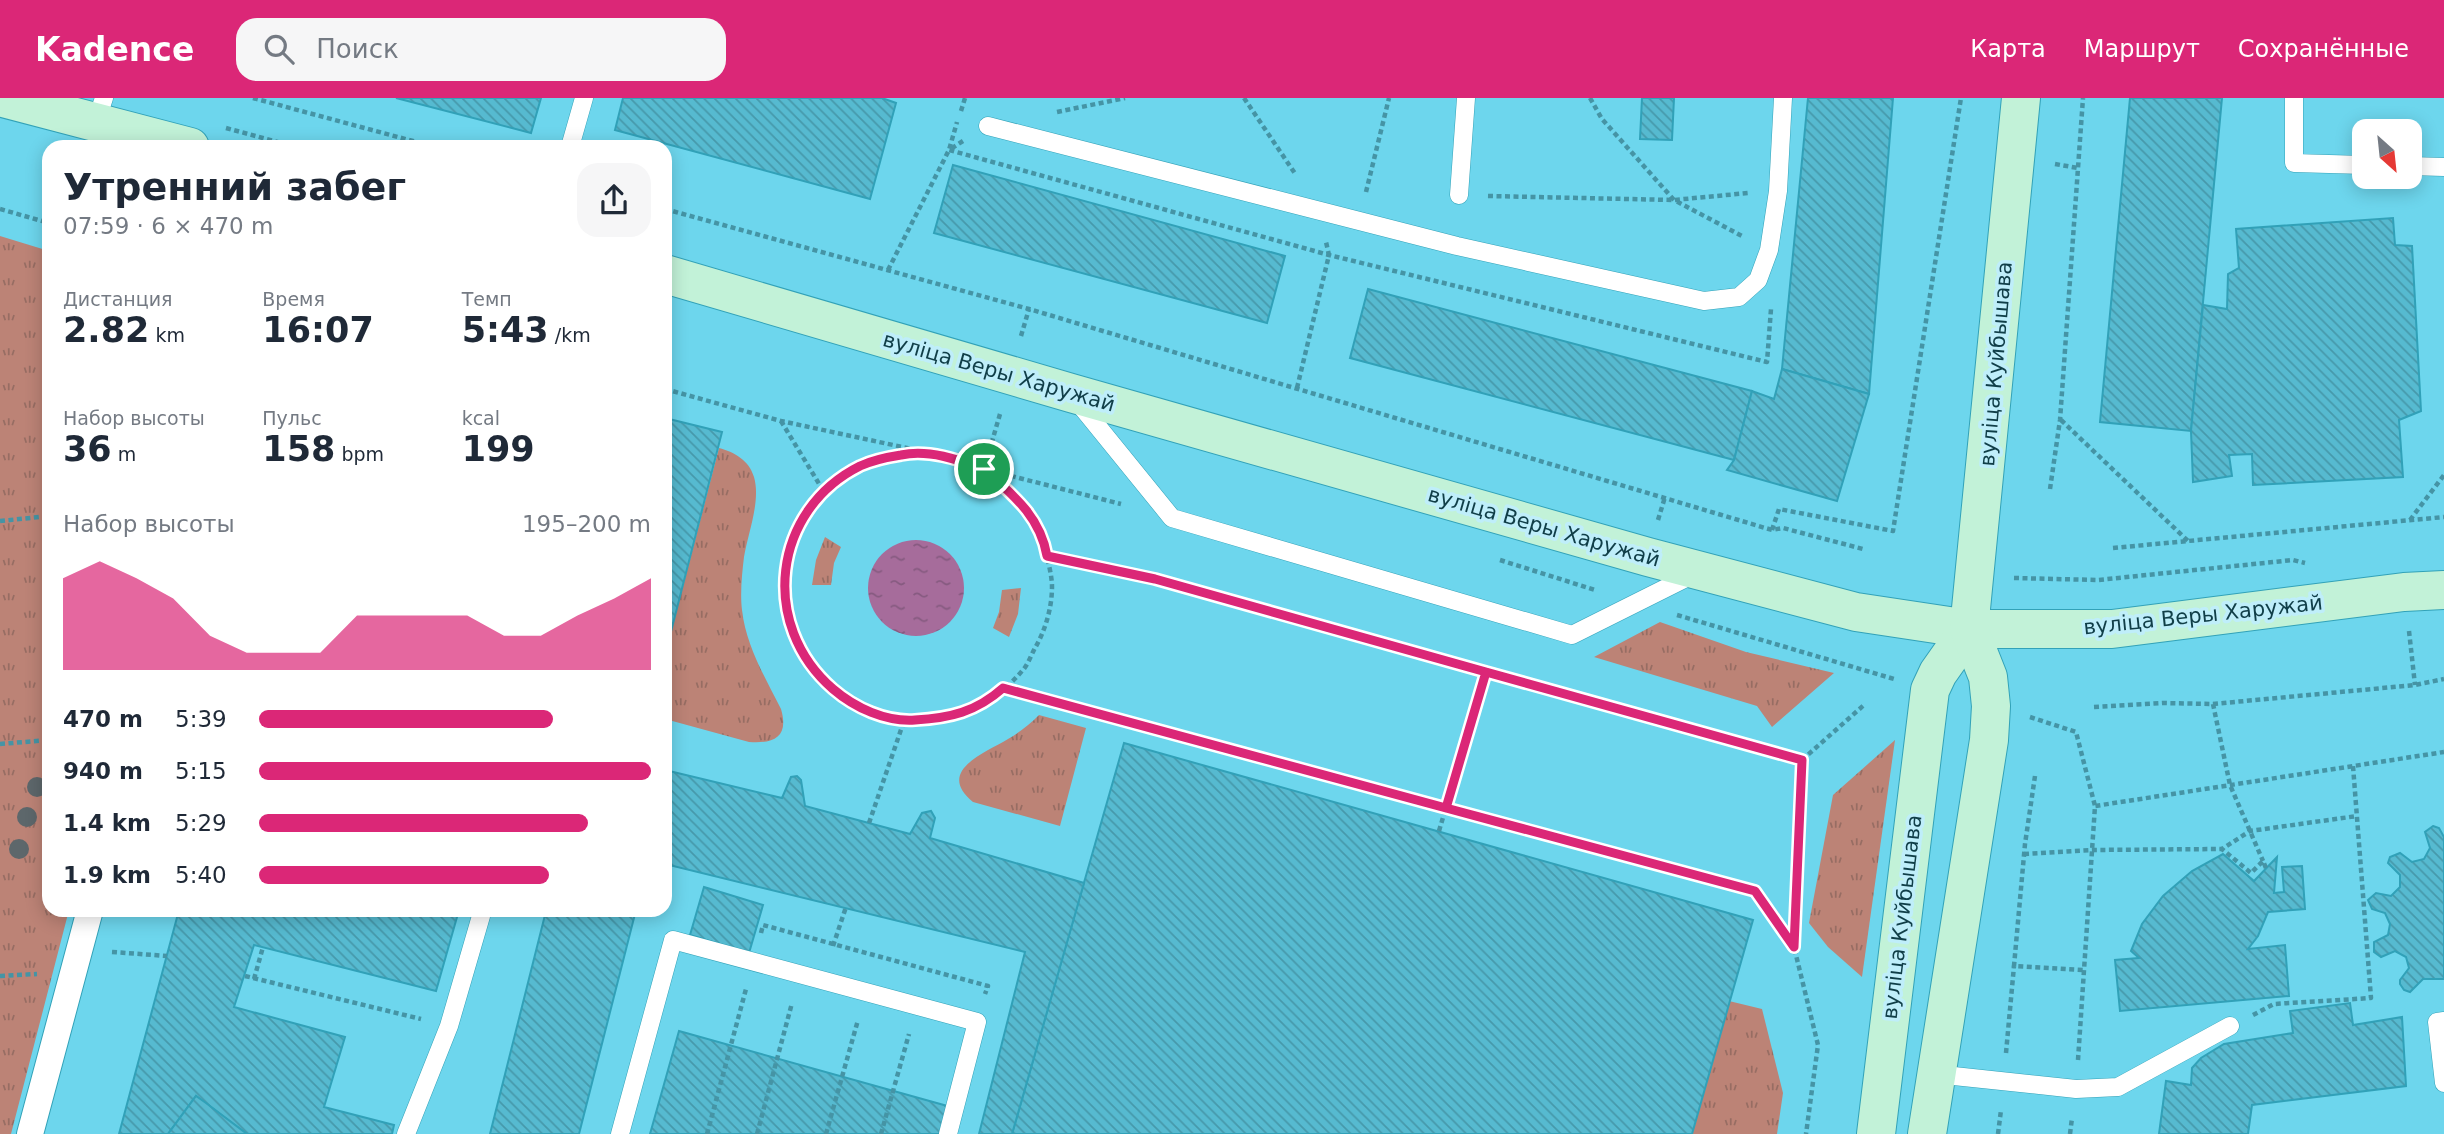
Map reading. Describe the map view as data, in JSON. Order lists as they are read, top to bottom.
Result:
{
  "streets": {
    "main road": ["вуліца Куйбышава", "вуліца Веры Харужай"]
  },
  "crossings": [
    ["вуліца Куйбышава", "вуліца Веры Харужай"]
  ],
  "north": "bottom right",
  "page": {
    "header": "Kadence",
    "search": "Поиск",
    "nav": ["Карта", "Маршрут", "Сохранённые"],
    "heading": ["Утренний забег", "07:59 · 6 × 470 m"],
    "stats": [
      ["Дистанция", "2.82 km"],
      ["Время", "16:07"],
      ["Темп", "5:43 /km"],
      ["Набор высоты", "36 m"],
      ["Пульс", "158 bpm"],
      ["kcal", "199"]
    ],
    "chart": ["Набор высоты", "195–200 m"],
    "list": [
      {
        "name": "470 m",
        "note": "5:39"
      },
      {
        "name": "940 m",
        "note": "5:15"
      },
      {
        "name": "1.4 km",
        "note": "5:29"
      },
      {
        "name": "1.9 km",
        "note": "5:40"
      }
    ]
  }
}
